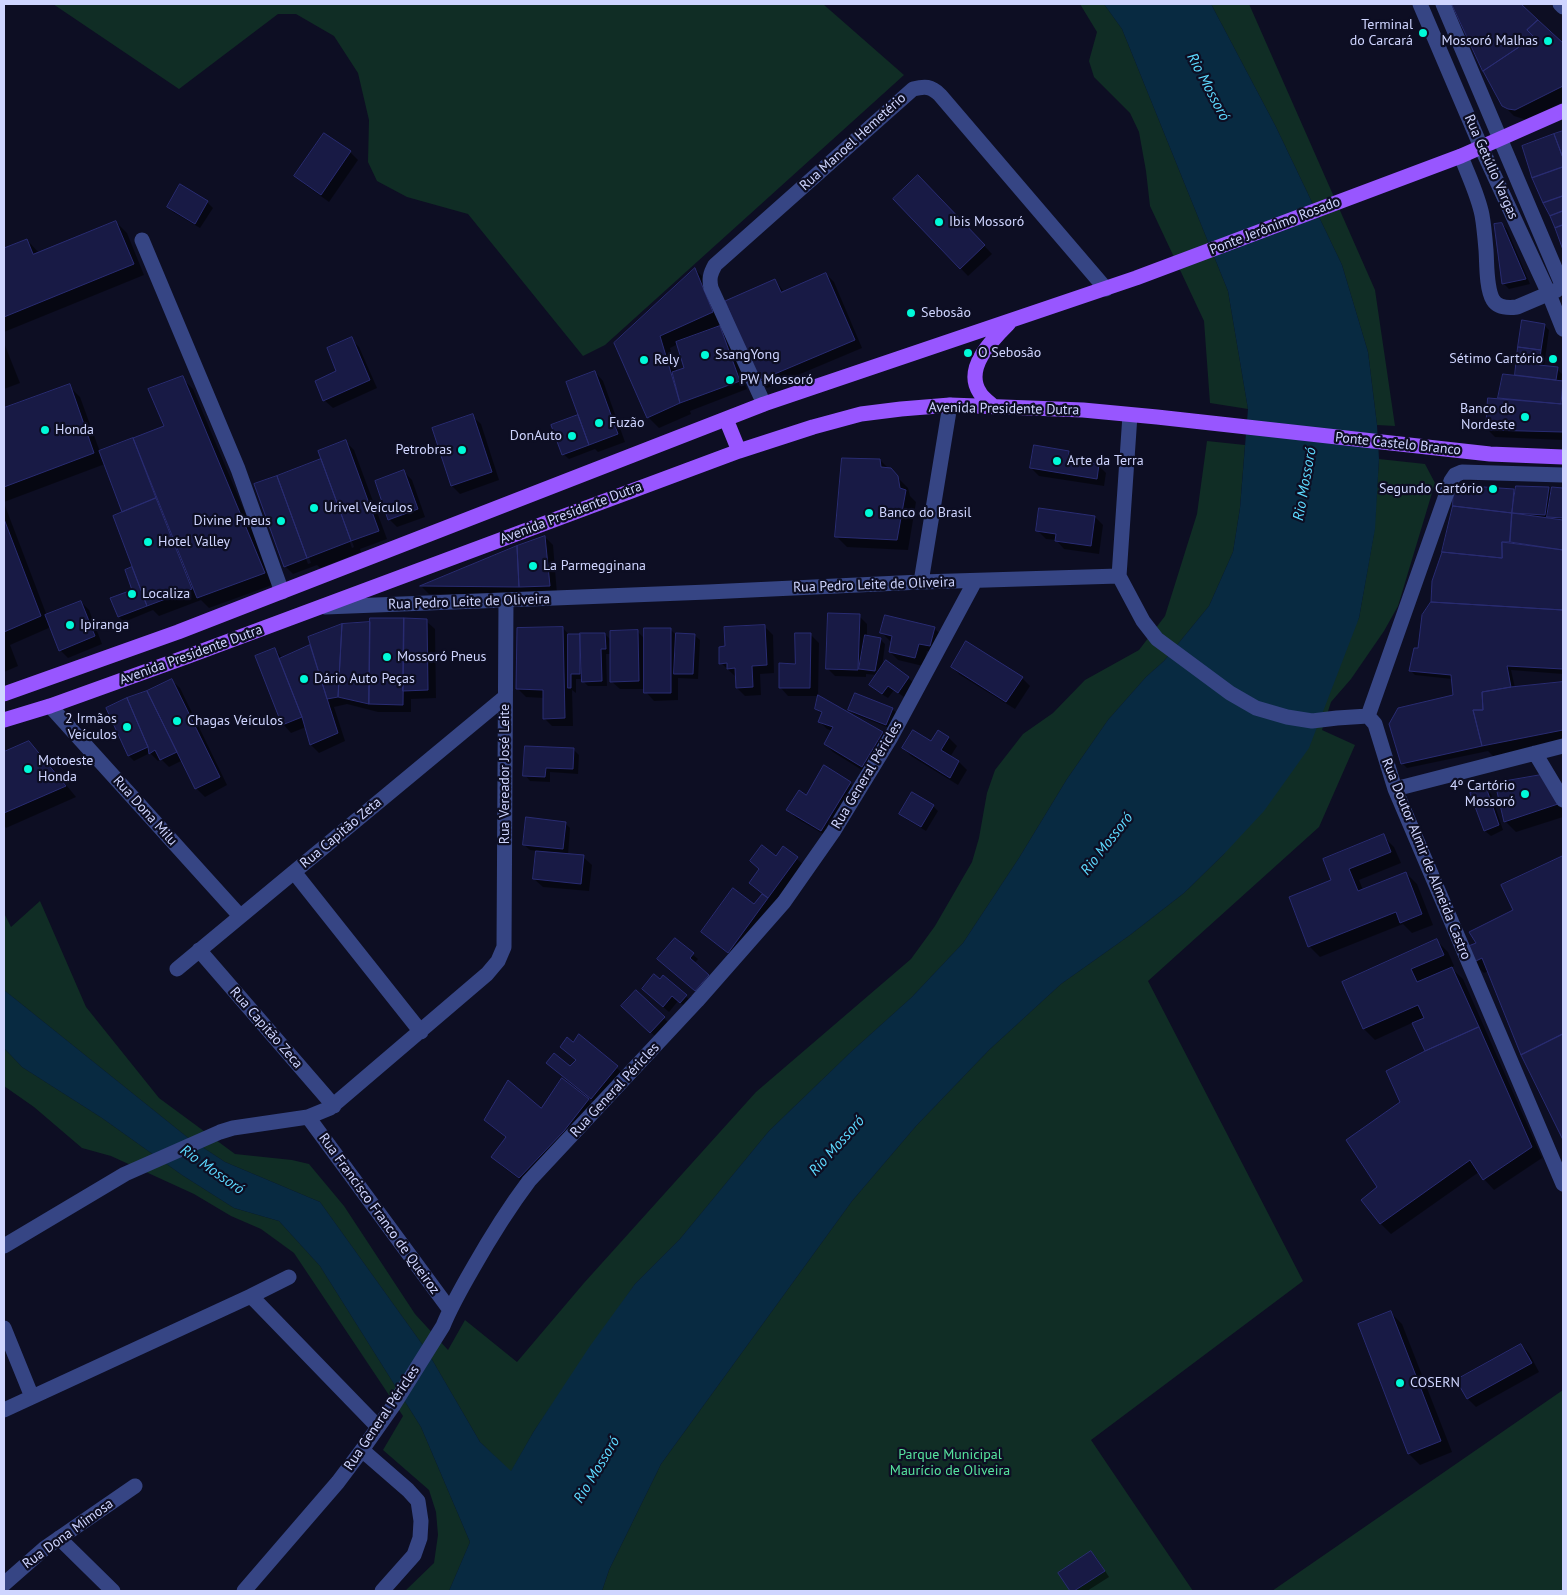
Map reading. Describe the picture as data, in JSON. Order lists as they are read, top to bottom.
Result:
{
  "streets": {
    "main road": ["Ponte Jerônimo Rosado", "Avenida Presidente Dutra", "Ponte Castelo Branco"],
    "street": [
      "Rua Manoel Hemetério",
      "Rua Getúlio Vargas",
      "Rua Pedro Leite de Oliveira",
      "Rua Vereador José Leite",
      "Rua General Péricles",
      "Rua Dona Milu",
      "Rua Capitão Zeta",
      "Rua Doutor Almir de Almeida Castro",
      "Rua Capitão Zeca",
      "Rua Francisco Franco de Queiroz",
      "Rua Dona Mimosa"
    ]
  },
  "crossings": [
    ["Rua Manoel Hemetério", "Avenida Presidente Dutra"],
    ["Rua Getúlio Vargas", "Ponte Jerônimo Rosado"],
    ["Ponte Jerônimo Rosado", "Avenida Presidente Dutra"],
    ["Avenida Presidente Dutra", "Ponte Castelo Branco"],
    ["Avenida Presidente Dutra", "Rua Pedro Leite de Oliveira"],
    ["Avenida Presidente Dutra", "Rua Dona Milu"],
    ["Rua Pedro Leite de Oliveira", "Rua Vereador José Leite"],
    ["Rua Pedro Leite de Oliveira", "Rua General Péricles"],
    ["Rua Vereador José Leite", "Rua Capitão Zeta"],
    ["Rua General Péricles", "Rua Francisco Franco de Queiroz"],
    ["Rua Dona Milu", "Rua Capitão Zeta"],
    ["Rua Capitão Zeta", "Rua Capitão Zeca"]
  ],
  "water": ["Rio Mossoró"],
  "parks": ["Parque Municipal Maurício de Oliveira"],
  "places": [
    "Terminal do Carcará",
    "Mossoró Malhas",
    "Ibis Mossoró",
    "Sebosão",
    "O Sebosão",
    "SsangYong",
    "Sétimo Cartório",
    "Rely",
    "PW Mossoró",
    "Banco do Nordeste",
    "Fuzão",
    "Honda",
    "DonAuto",
    "Petrobras",
    "Arte da Terra",
    "Segundo Cartório",
    "Urivel Veículos",
    "Banco do Brasil",
    "Divine Pneus",
    "Hotel Valley",
    "La Parmegginana",
    "Localiza",
    "Ipiranga",
    "Mossoró Pneus",
    "Dário Auto Peças",
    "Chagas Veículos",
    "2 Irmãos Veículos",
    "Motoeste Honda",
    "4º Cartório Mossoró",
    "COSERN"
  ]
}
